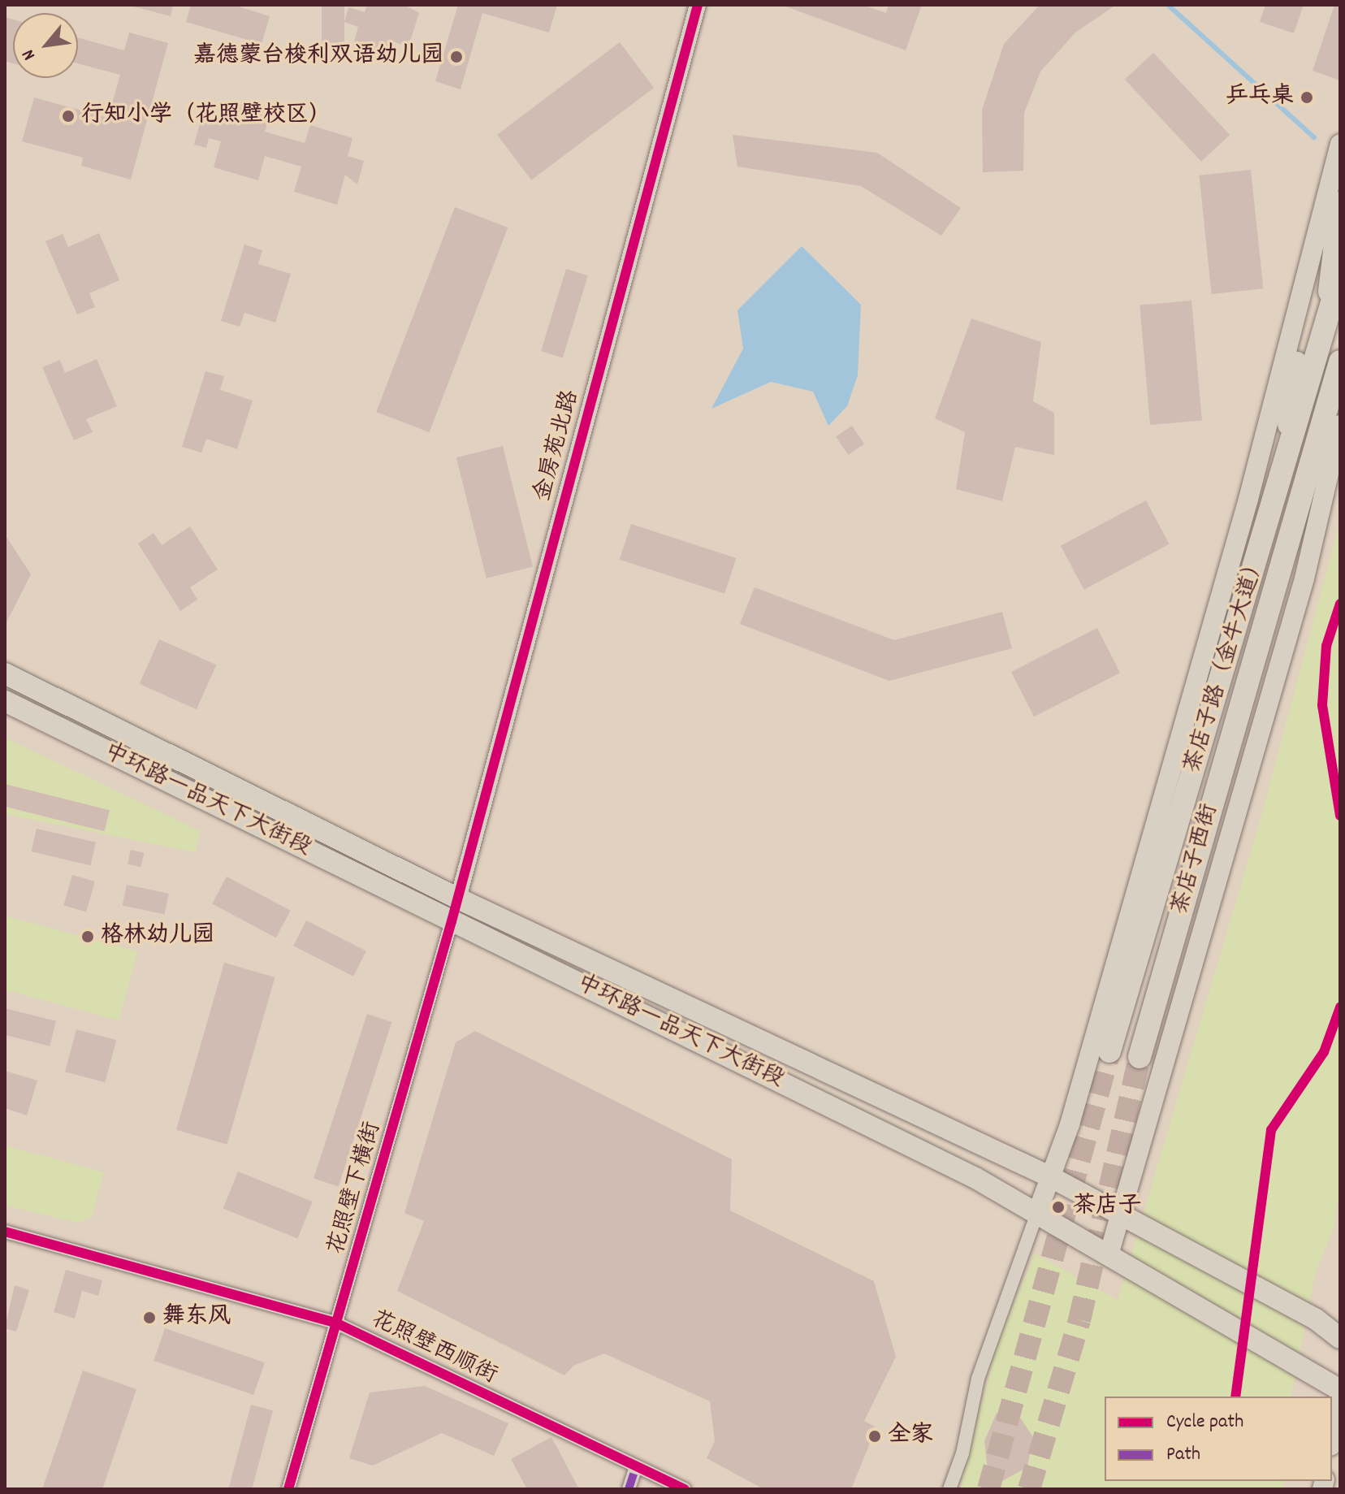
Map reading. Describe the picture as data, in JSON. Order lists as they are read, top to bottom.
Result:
{
  "streets": {
    "highway": ["茶店子路（金牛大道）", "茶店子西街"],
    "main road": ["中环路一品天下大街段"],
    "street": ["金房苑北路", "花照壁下横街", "花照壁西顺街"]
  },
  "crossings": [
    ["金房苑北路", "中环路一品天下大街段"],
    ["金房苑北路", "花照壁下横街"],
    ["中环路一品天下大街段", "花照壁下横街"],
    ["花照壁下横街", "花照壁西顺街"]
  ],
  "places": [
    "嘉德蒙台梭利双语幼儿园",
    "乒乓桌",
    "行知小学（花照壁校区）",
    "格林幼儿园",
    "茶店子",
    "舞东风",
    "全家"
  ],
  "legend": ["Cycle path", "Path"],
  "north": "bottom left"
}
